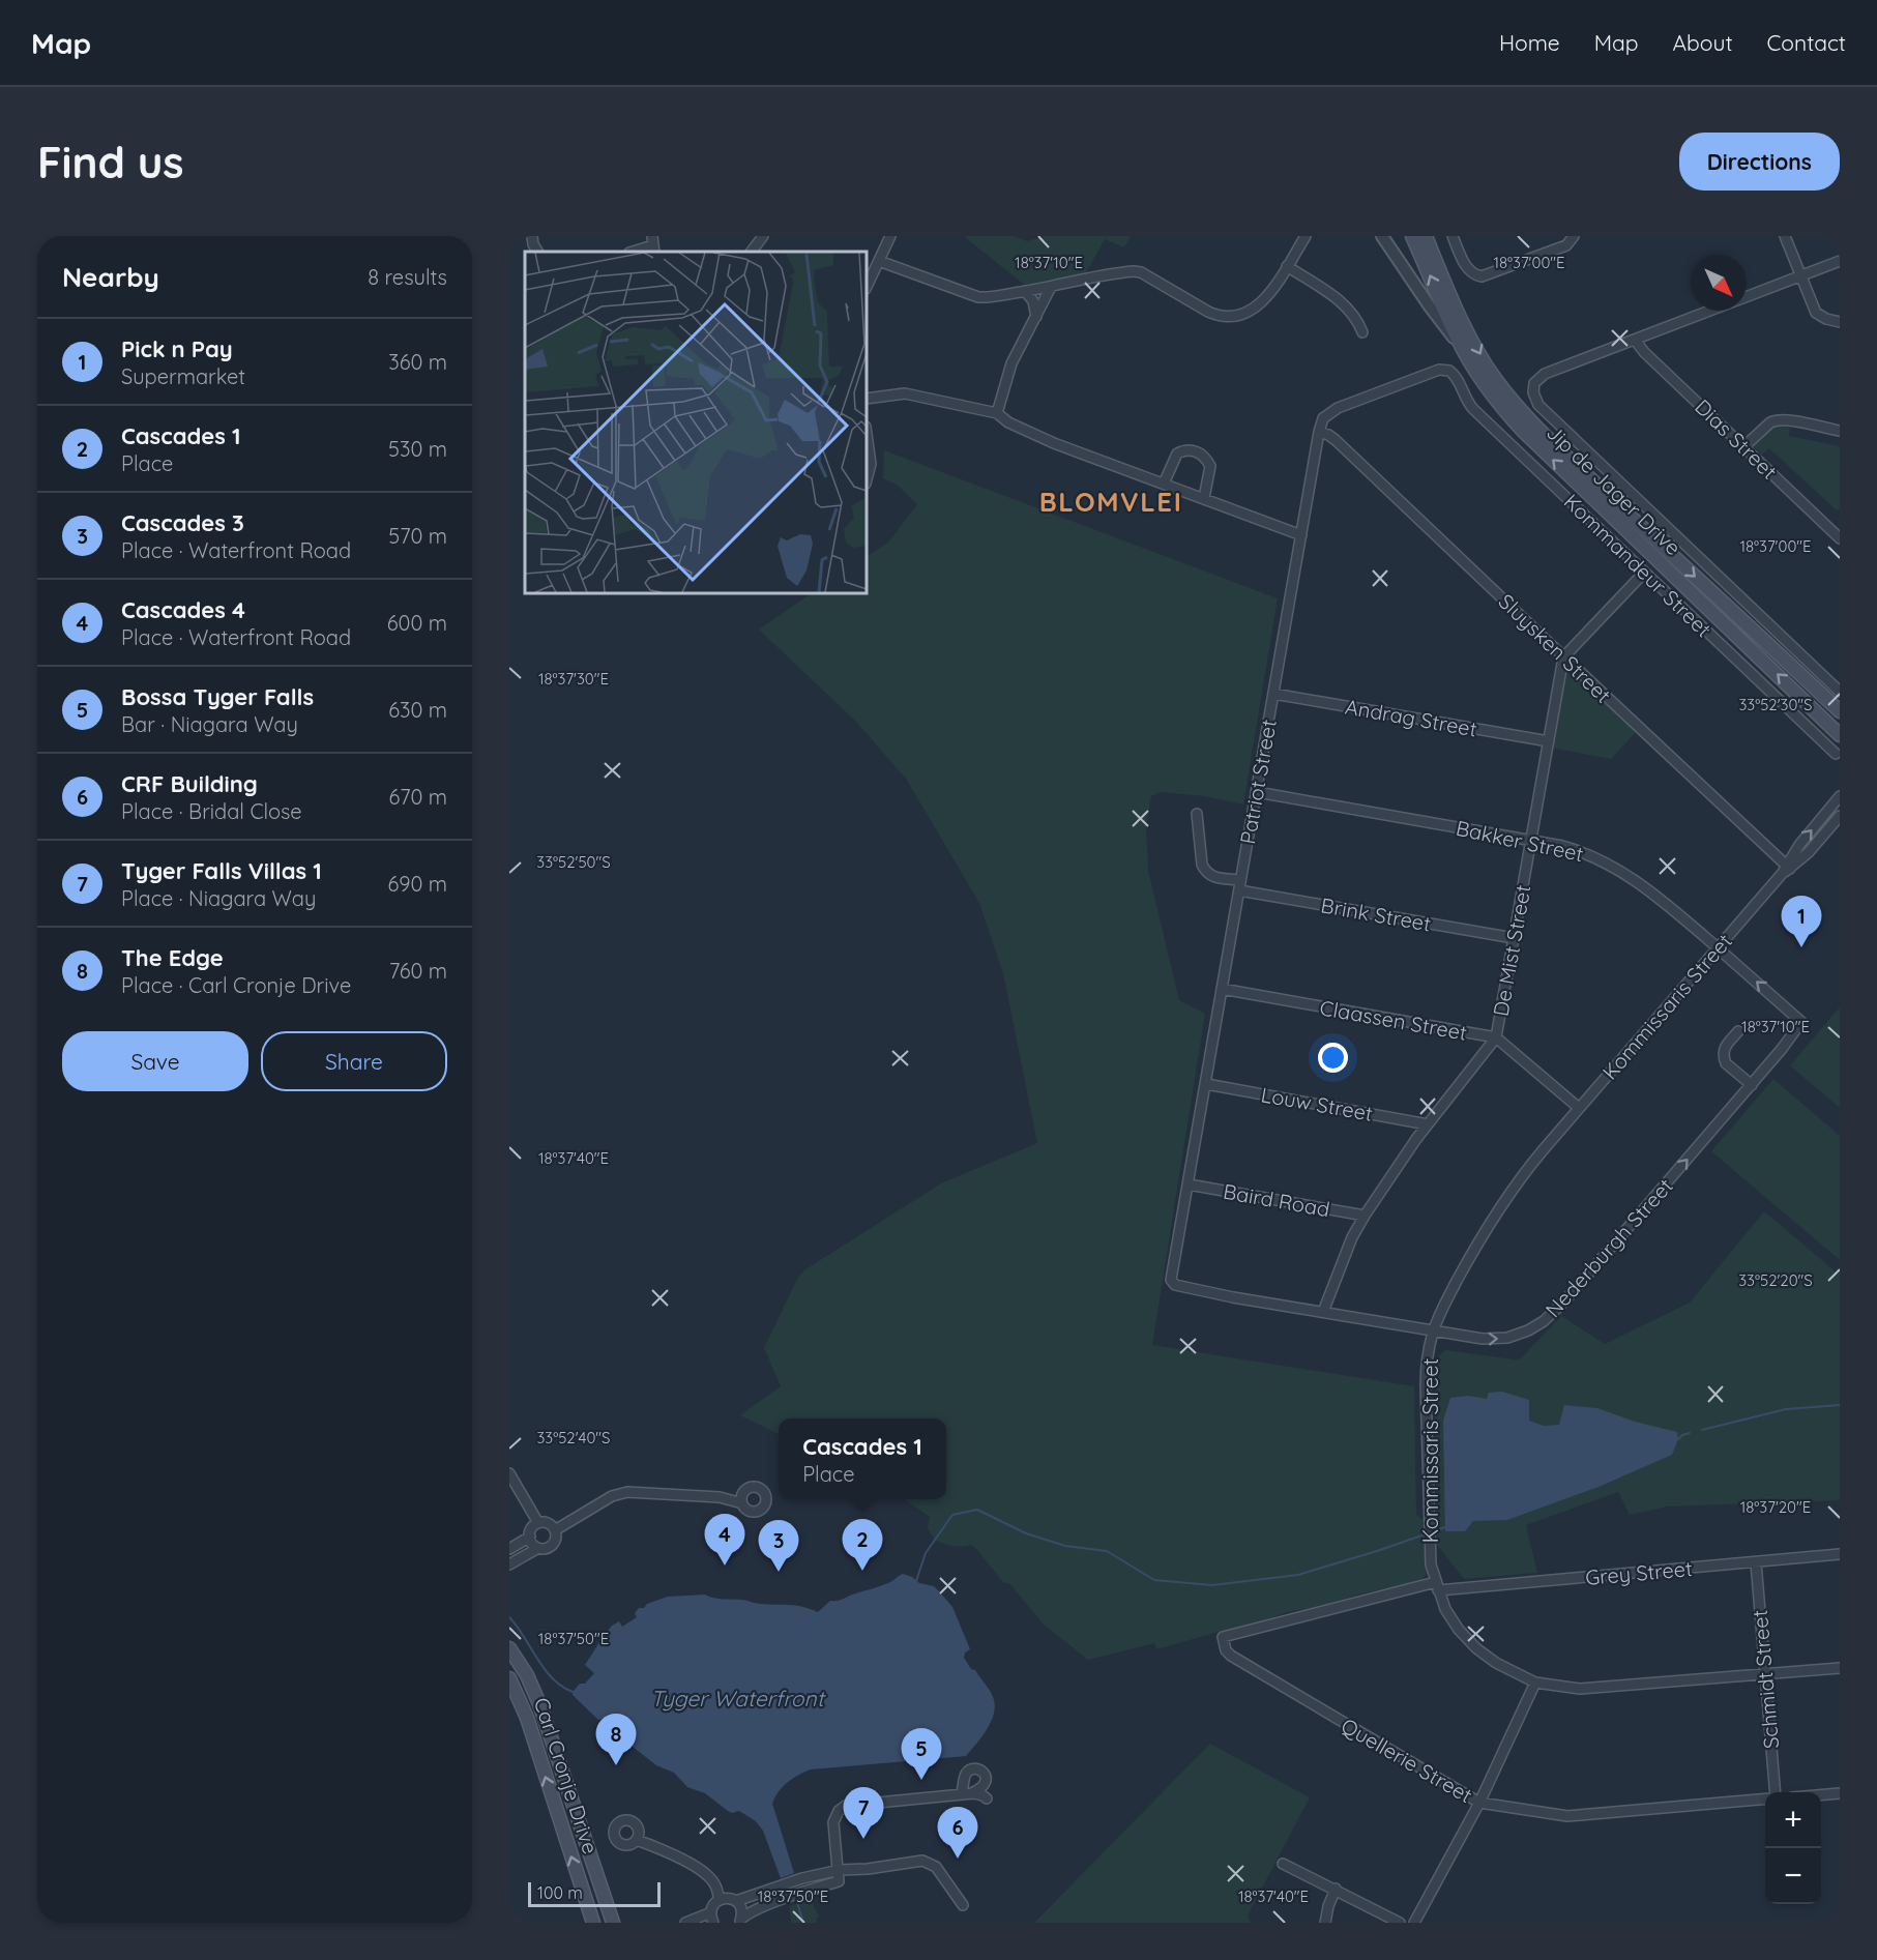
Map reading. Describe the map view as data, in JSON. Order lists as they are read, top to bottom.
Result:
{
  "streets": {
    "main road": ["Jip de Jager Drive", "Carl Cronje Drive"],
    "street": [
      "Dias Street",
      "Kommandeur Street",
      "Sluysken Street",
      "Andrag Street",
      "Patriot Street",
      "Bakker Street",
      "Brink Street",
      "De Mist Street",
      "Kommissaris Street",
      "Claassen Street",
      "Louw Street",
      "Baird Road",
      "Nederburgh Street",
      "Grey Street",
      "Schmidt Street",
      "Quellerie Street"
    ]
  },
  "crossings": [
    ["Kommandeur Street", "Patriot Street"],
    ["Sluysken Street", "Patriot Street"],
    ["Sluysken Street", "De Mist Street"],
    ["Sluysken Street", "Kommissaris Street"],
    ["Andrag Street", "Patriot Street"],
    ["Andrag Street", "De Mist Street"],
    ["Patriot Street", "Bakker Street"],
    ["Patriot Street", "Brink Street"],
    ["Patriot Street", "Claassen Street"],
    ["Patriot Street", "Louw Street"],
    ["Patriot Street", "Baird Road"],
    ["Patriot Street", "Nederburgh Street"],
    ["Bakker Street", "De Mist Street"],
    ["Bakker Street", "Kommissaris Street"],
    ["Bakker Street", "Nederburgh Street"],
    ["Brink Street", "De Mist Street"],
    ["De Mist Street", "Claassen Street"],
    ["De Mist Street", "Louw Street"],
    ["De Mist Street", "Baird Road"],
    ["De Mist Street", "Nederburgh Street"],
    ["Kommissaris Street", "Claassen Street"],
    ["Kommissaris Street", "Nederburgh Street"],
    ["Kommissaris Street", "Grey Street"],
    ["Kommissaris Street", "Schmidt Street"],
    ["Grey Street", "Schmidt Street"],
    ["Grey Street", "Quellerie Street"]
  ],
  "one_way": ["Nederburgh Street"],
  "districts": ["BLOMVLEI"],
  "water": ["Tyger Waterfront"],
  "scale_bar": "100 m",
  "north": "bottom right",
  "page": {
    "header": "Map",
    "nav": [
      "Home",
      "Map",
      "About",
      "Contact"
    ],
    "buttons": [
      "Directions",
      ["Save", "Share"]
    ],
    "title": "Find us",
    "heading": ["Nearby", "8 results"],
    "list": [
      {
        "mark": "1",
        "name": "Pick n Pay",
        "note": "Supermarket",
        "value": "360 m"
      },
      {
        "mark": "2",
        "name": "Cascades 1",
        "note": "Place",
        "value": "530 m"
      },
      {
        "mark": "3",
        "name": "Cascades 3",
        "note": "Place · Waterfront Road",
        "value": "570 m"
      },
      {
        "mark": "4",
        "name": "Cascades 4",
        "note": "Place · Waterfront Road",
        "value": "600 m"
      },
      {
        "mark": "5",
        "name": "Bossa Tyger Falls",
        "note": "Bar · Niagara Way",
        "value": "630 m"
      },
      {
        "mark": "6",
        "name": "CRF Building",
        "note": "Place · Bridal Close",
        "value": "670 m"
      },
      {
        "mark": "7",
        "name": "Tyger Falls Villas 1",
        "note": "Place · Niagara Way",
        "value": "690 m"
      },
      {
        "mark": "8",
        "name": "The Edge",
        "note": "Place · Carl Cronje Drive",
        "value": "760 m"
      }
    ],
    "pins": [
      "1",
      "4",
      "2",
      "3",
      "8",
      "5",
      "7",
      "6"
    ],
    "popup": ["Cascades 1", "Place"],
    "map_buttons": ["+", "−"],
    "scale": "100 m"
  },
  "coordinates": [
    "18°37'10\"E",
    "18°37'00\"E",
    "18°37'30\"E",
    "33°52'30\"S",
    "33°52'50\"S",
    "18°37'40\"E",
    "33°52'20\"S",
    "33°52'40\"S",
    "18°37'20\"E",
    "18°37'50\"E"
  ]
}
